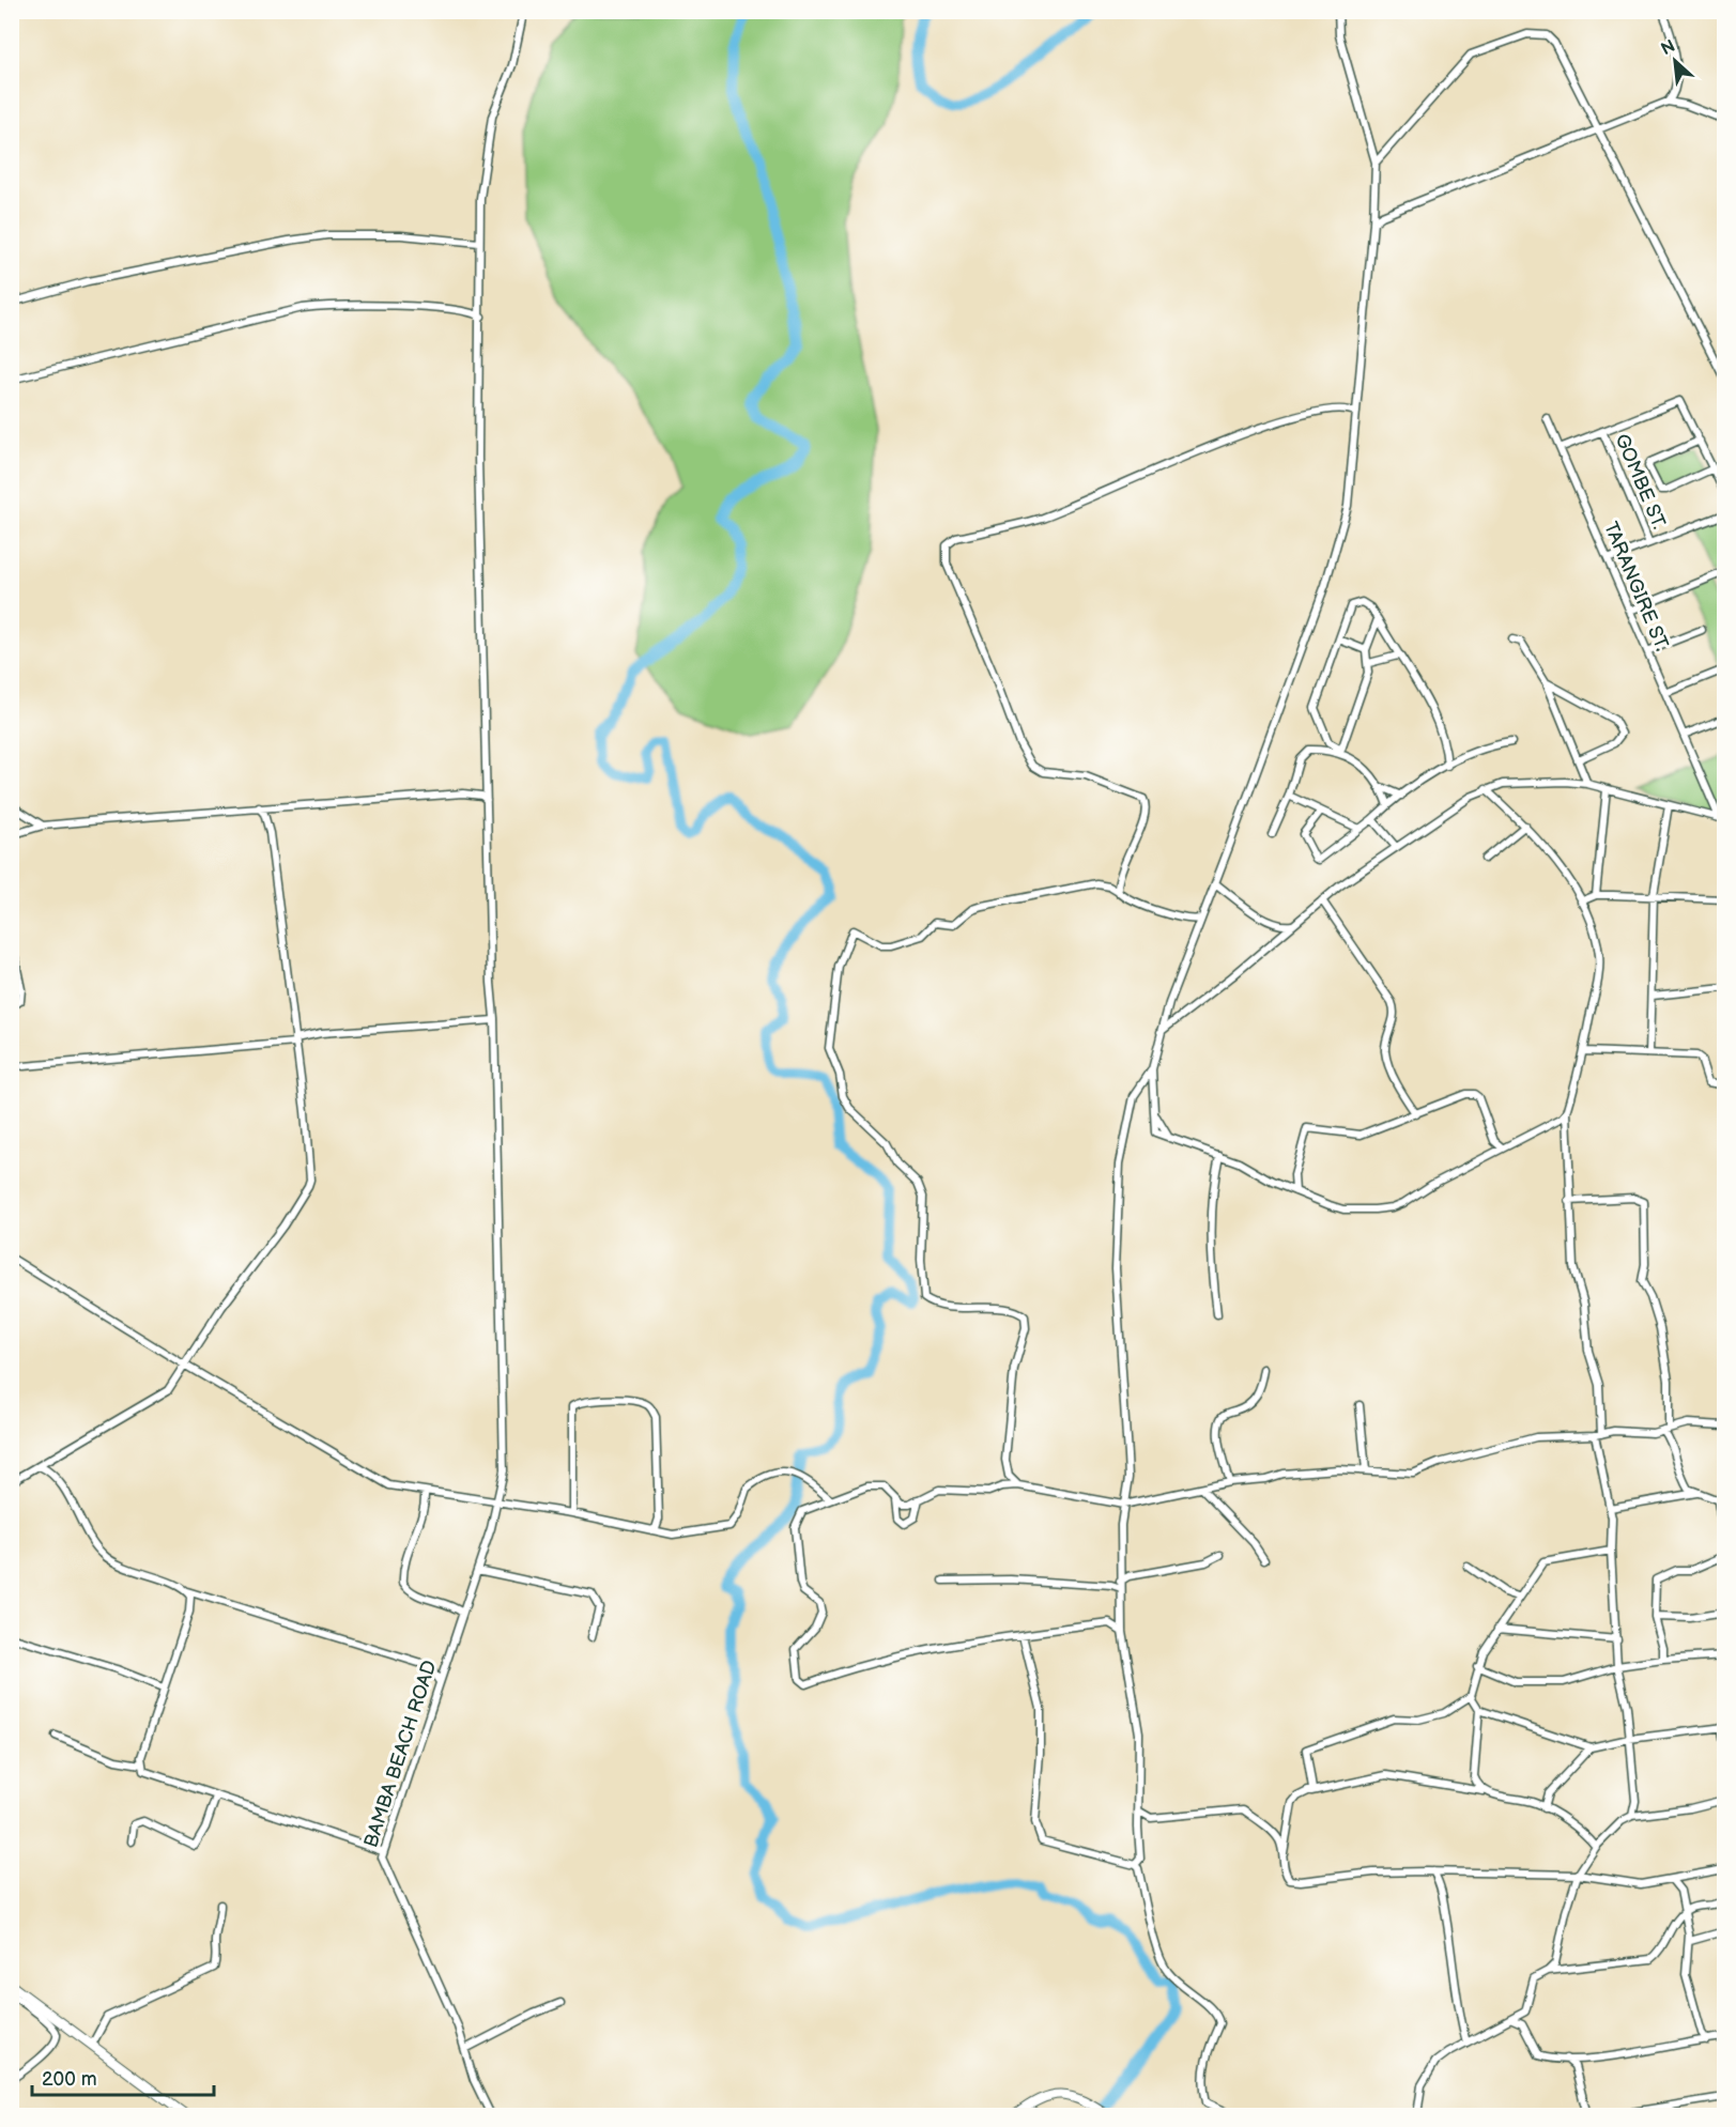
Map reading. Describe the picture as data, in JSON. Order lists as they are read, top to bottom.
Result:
{
  "streets": {
    "street": ["GOMBE ST.", "TARANGIRE ST.", "BAMBA BEACH ROAD"]
  },
  "scale_bar": "200 m",
  "north": "top left"
}
